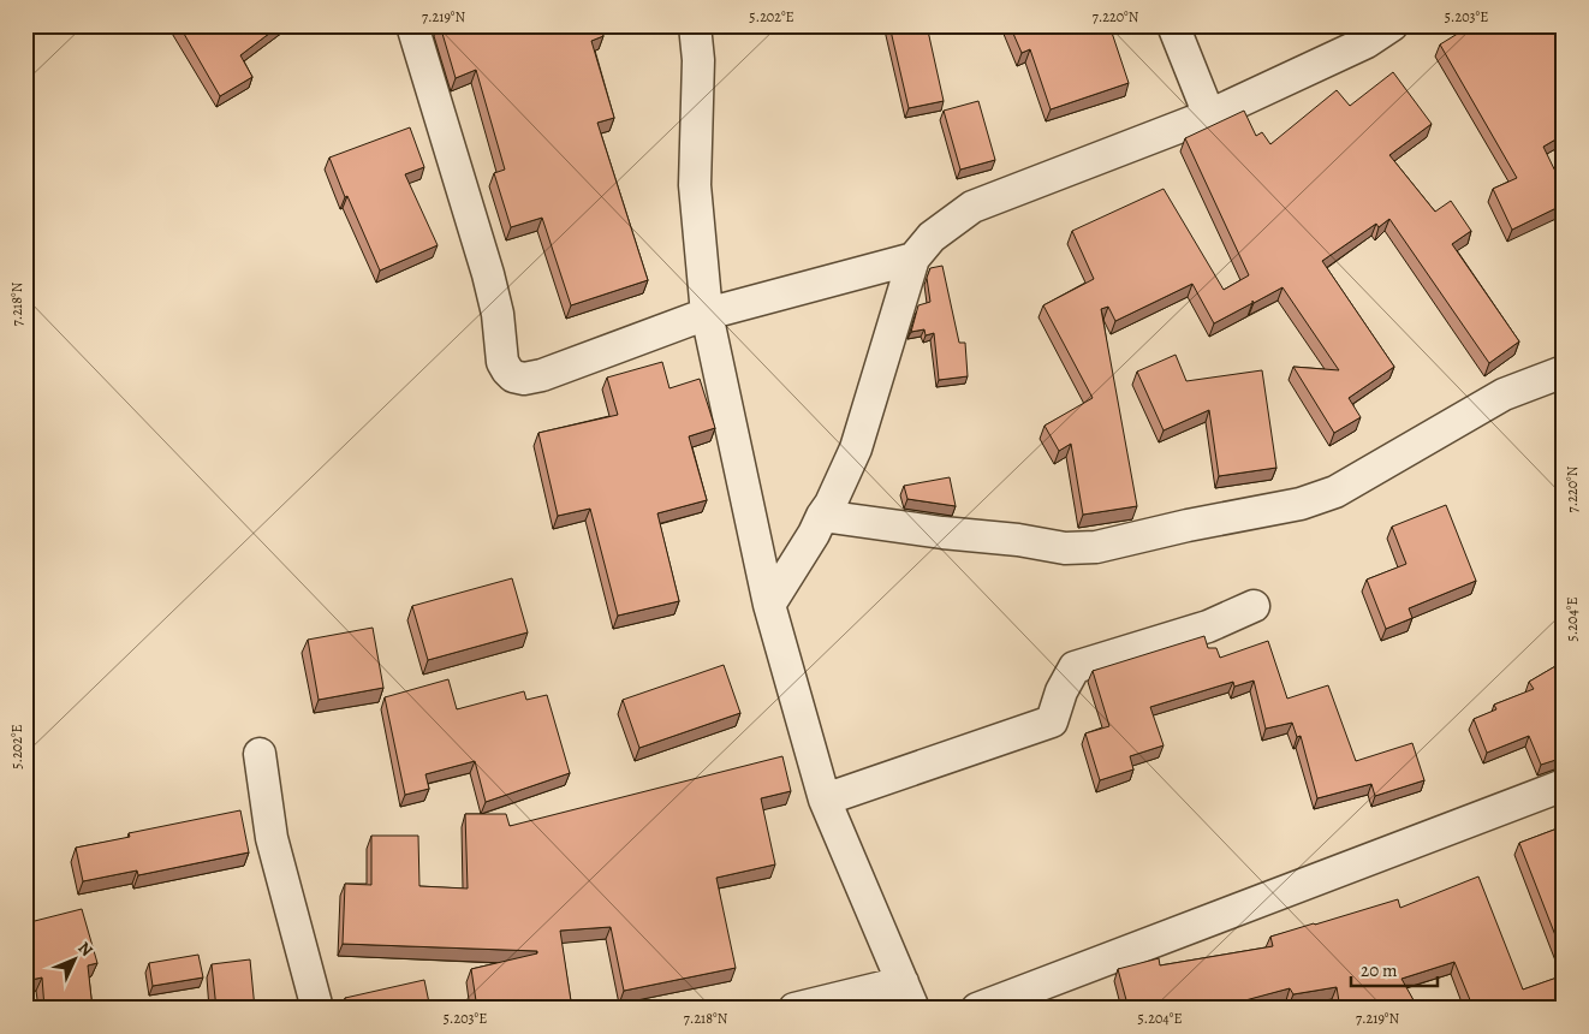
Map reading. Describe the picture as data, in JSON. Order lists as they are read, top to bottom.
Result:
{
  "scale_bar": "20 m",
  "north": "top right",
  "coordinates": [
    "7.219°N",
    "5.202°E",
    "7.220°N",
    "5.203°E",
    "7.218°N",
    "5.204°E"
  ]
}
